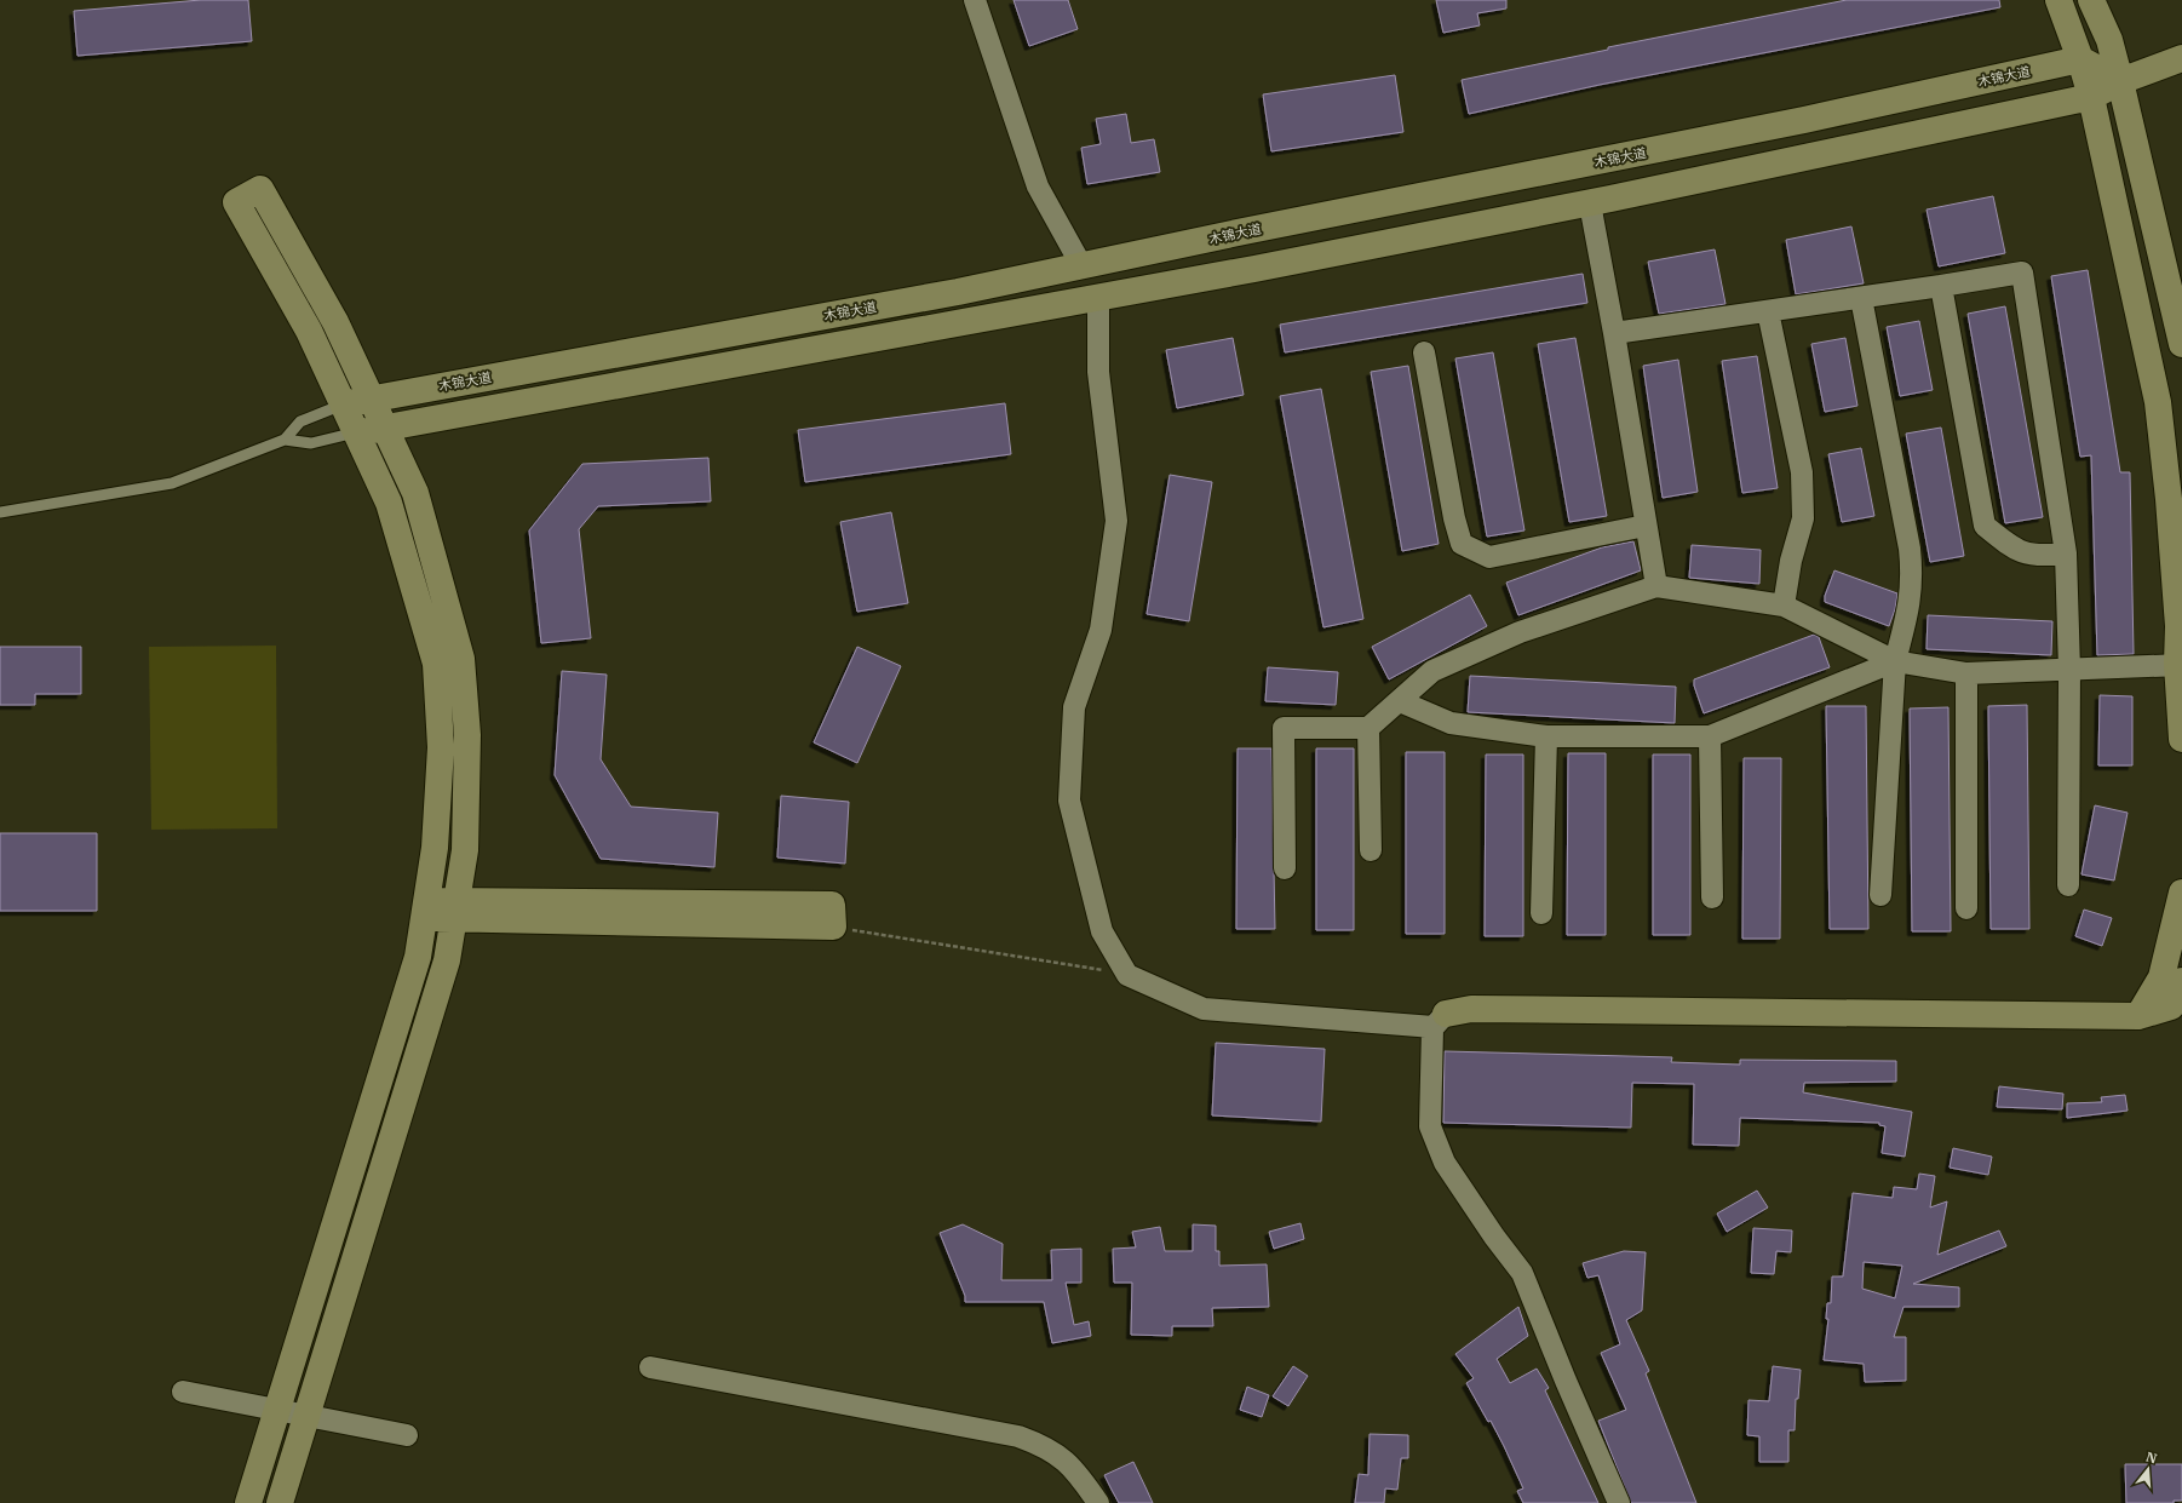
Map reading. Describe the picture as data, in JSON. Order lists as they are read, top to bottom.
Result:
{
  "streets": {
    "street": ["木锦大道"]
  },
  "north": "top"
}
